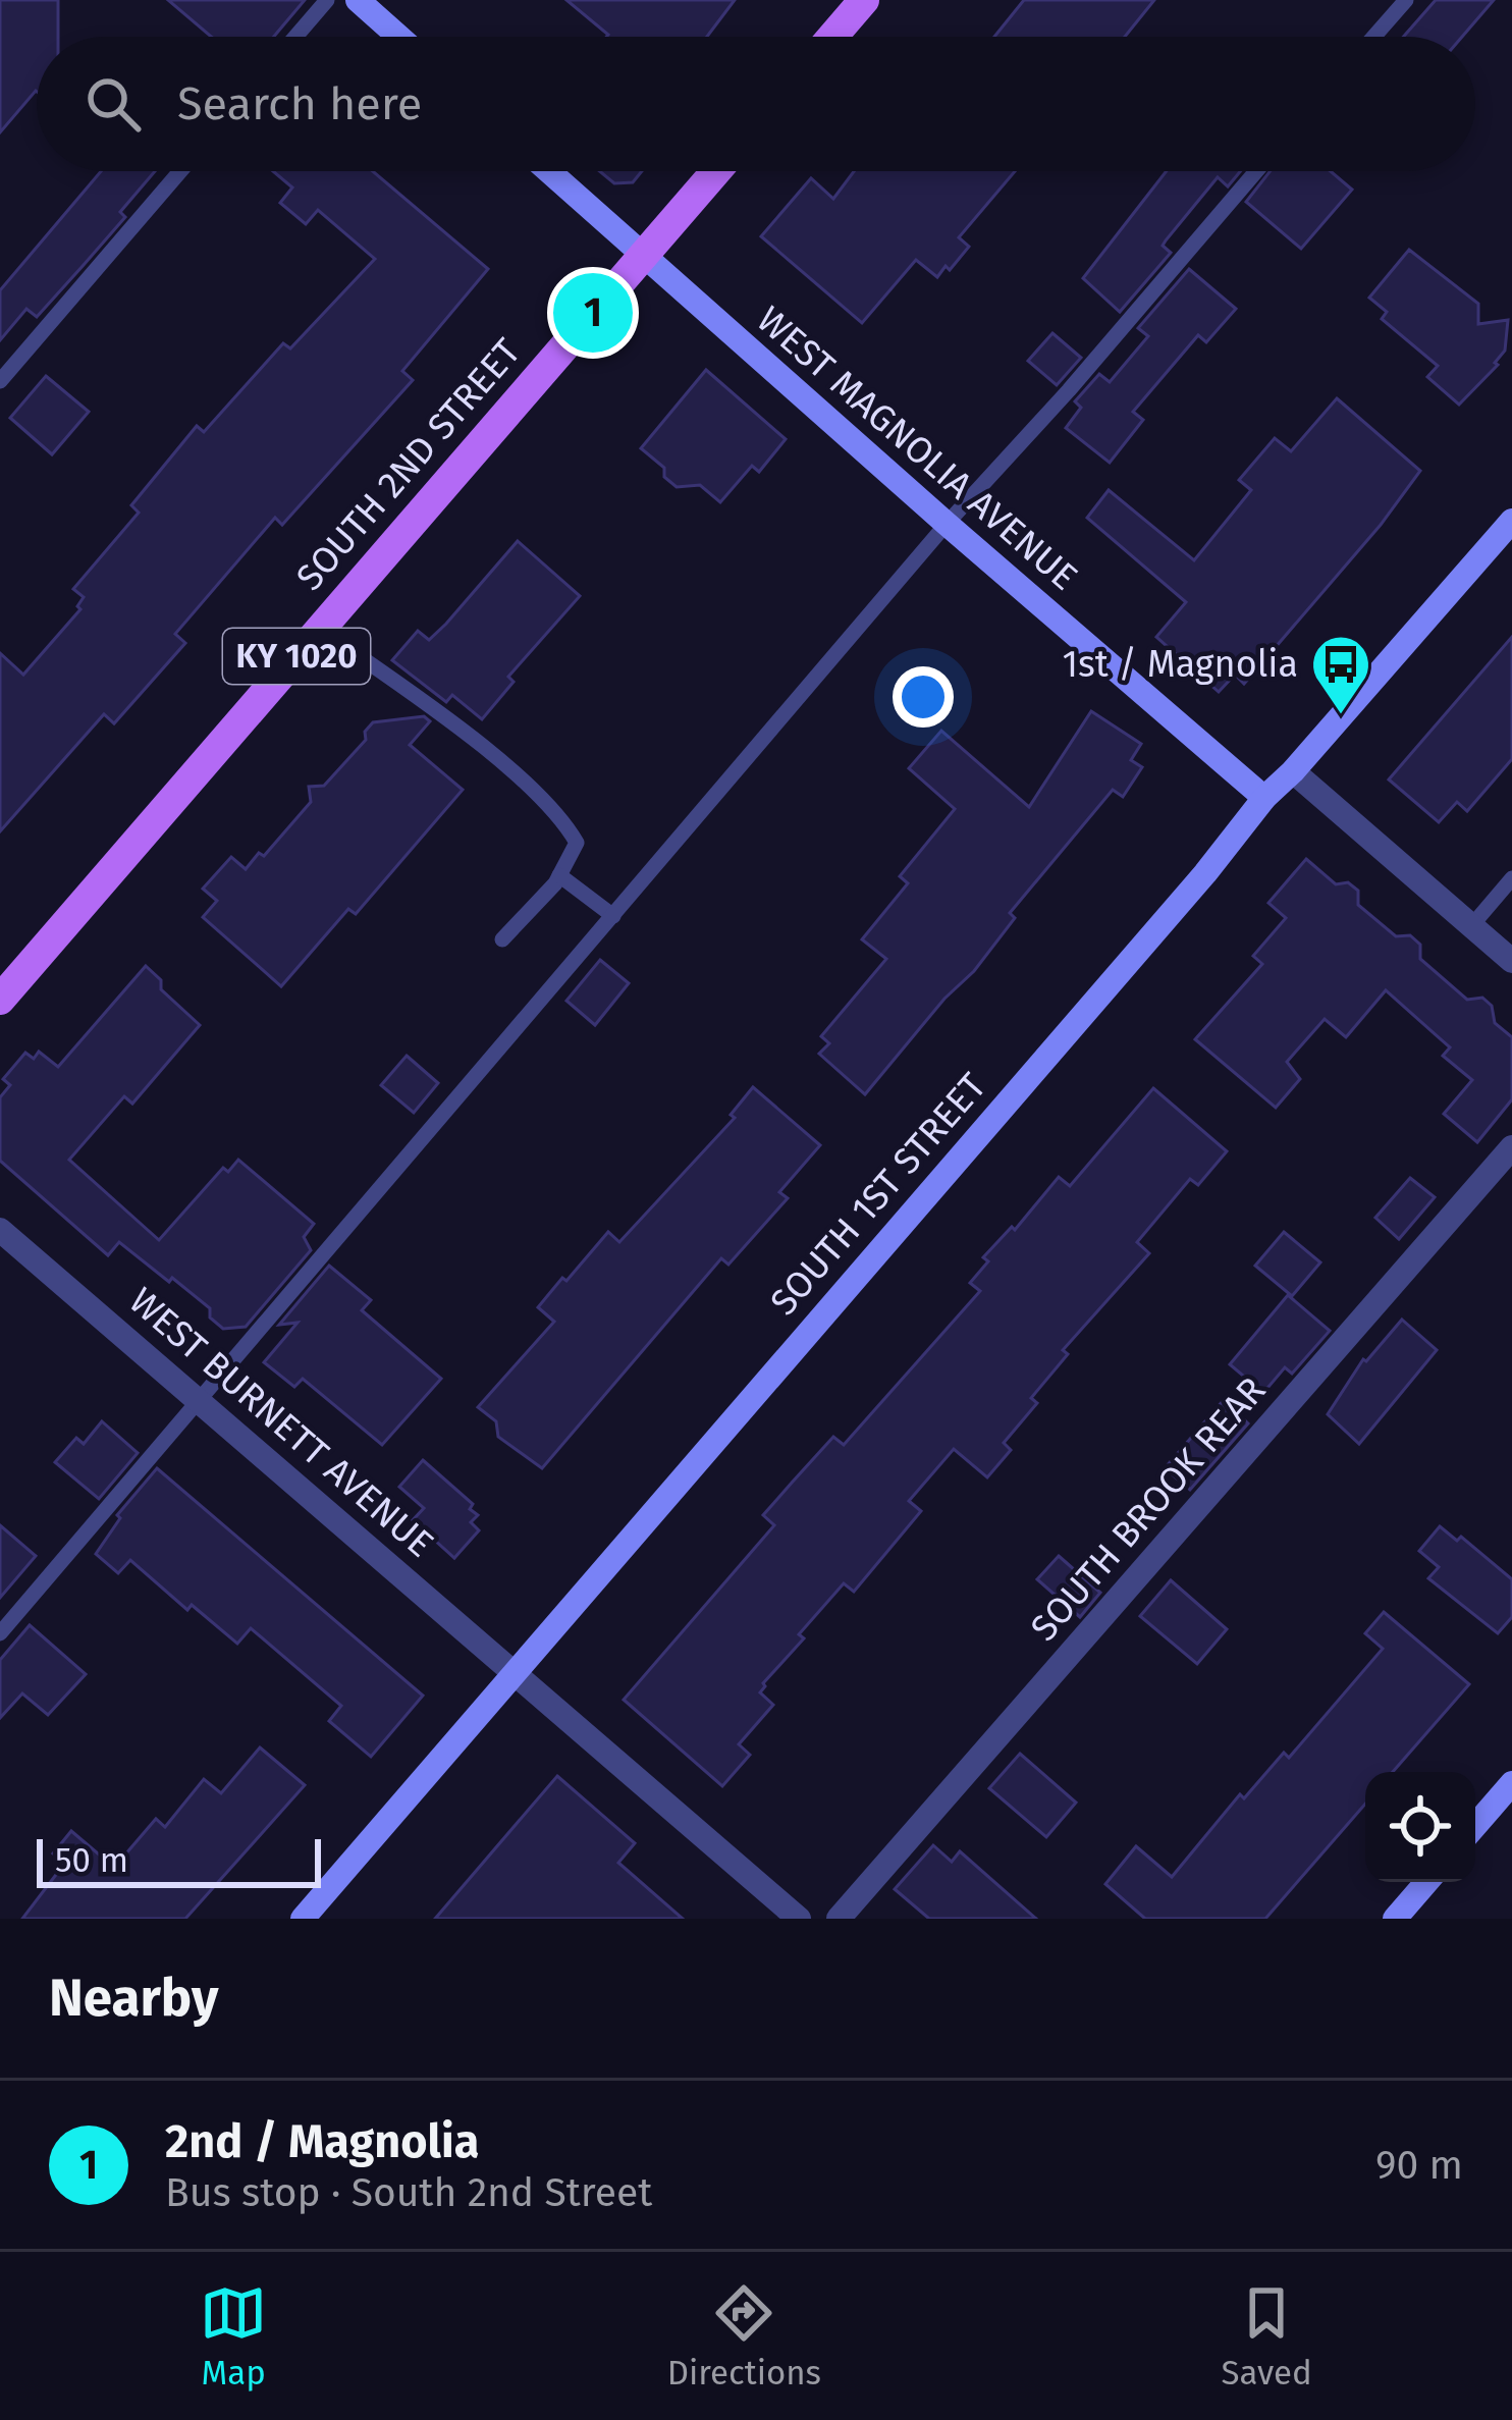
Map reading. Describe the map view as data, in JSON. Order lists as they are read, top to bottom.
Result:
{
  "streets": {
    "main road": ["SOUTH 2ND STREET", "KY 1020"],
    "street": [
      "WEST MAGNOLIA AVENUE",
      "SOUTH 1ST STREET",
      "WEST BURNETT AVENUE",
      "SOUTH BROOK REAR"
    ]
  },
  "crossings": [
    ["WEST MAGNOLIA AVENUE", "SOUTH 2ND STREET"],
    ["WEST MAGNOLIA AVENUE", "SOUTH 1ST STREET"],
    ["SOUTH 1ST STREET", "WEST BURNETT AVENUE"]
  ],
  "places": {
    "bus stop": ["1st / Magnolia"]
  },
  "scale_bar": "50 m",
  "page": {
    "search": "Search here",
    "pins": "1",
    "scale": "50 m",
    "heading": "Nearby",
    "list": [
      {
        "mark": "1",
        "name": "2nd / Magnolia",
        "note": "Bus stop · South 2nd Street",
        "value": "90 m"
      }
    ],
    "nav": ["Map", "Directions", "Saved"]
  }
}
